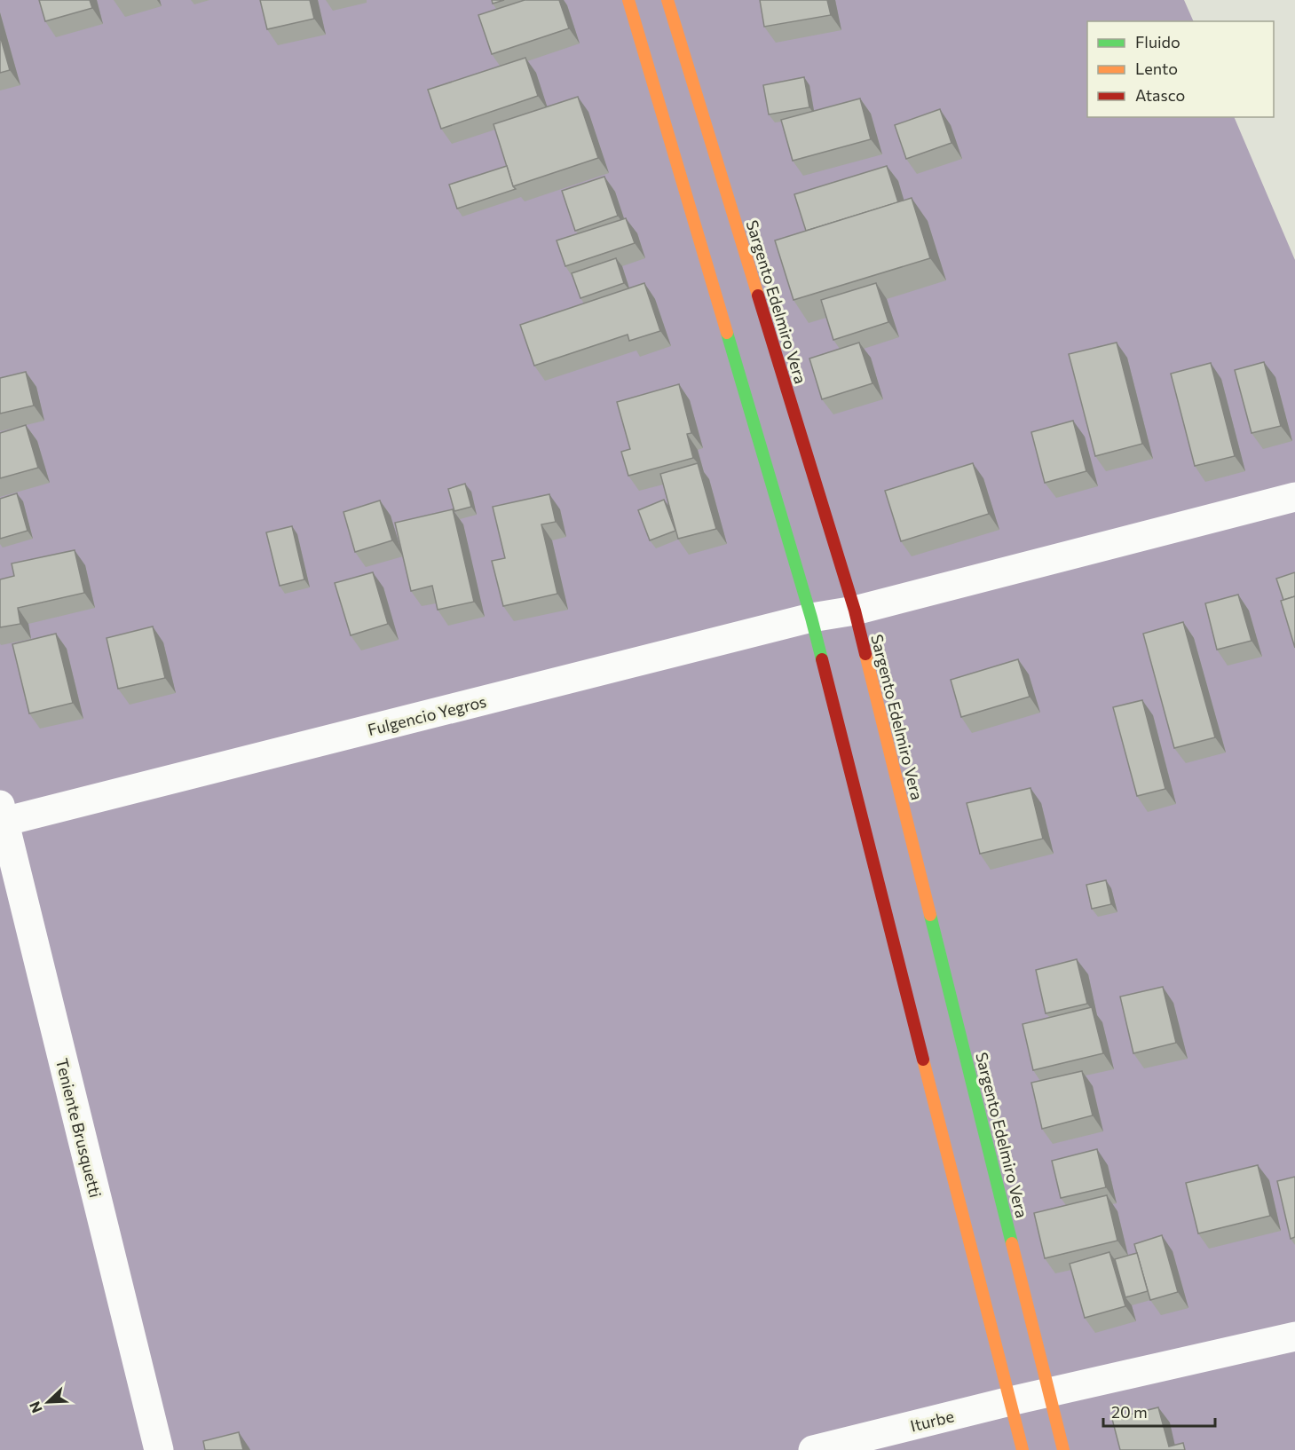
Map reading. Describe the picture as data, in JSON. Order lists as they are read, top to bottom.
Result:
{
  "streets": {
    "street": [
      "Sargento Edelmiro Vera",
      "Fulgencio Yegros",
      "Teniente Brusquetti",
      "Iturbe"
    ]
  },
  "crossings": [
    ["Sargento Edelmiro Vera", "Fulgencio Yegros"],
    ["Sargento Edelmiro Vera", "Iturbe"],
    ["Fulgencio Yegros", "Teniente Brusquetti"]
  ],
  "legend": ["Fluido", "Lento", "Atasco"],
  "scale_bar": "20 m",
  "north": "bottom left"
}
